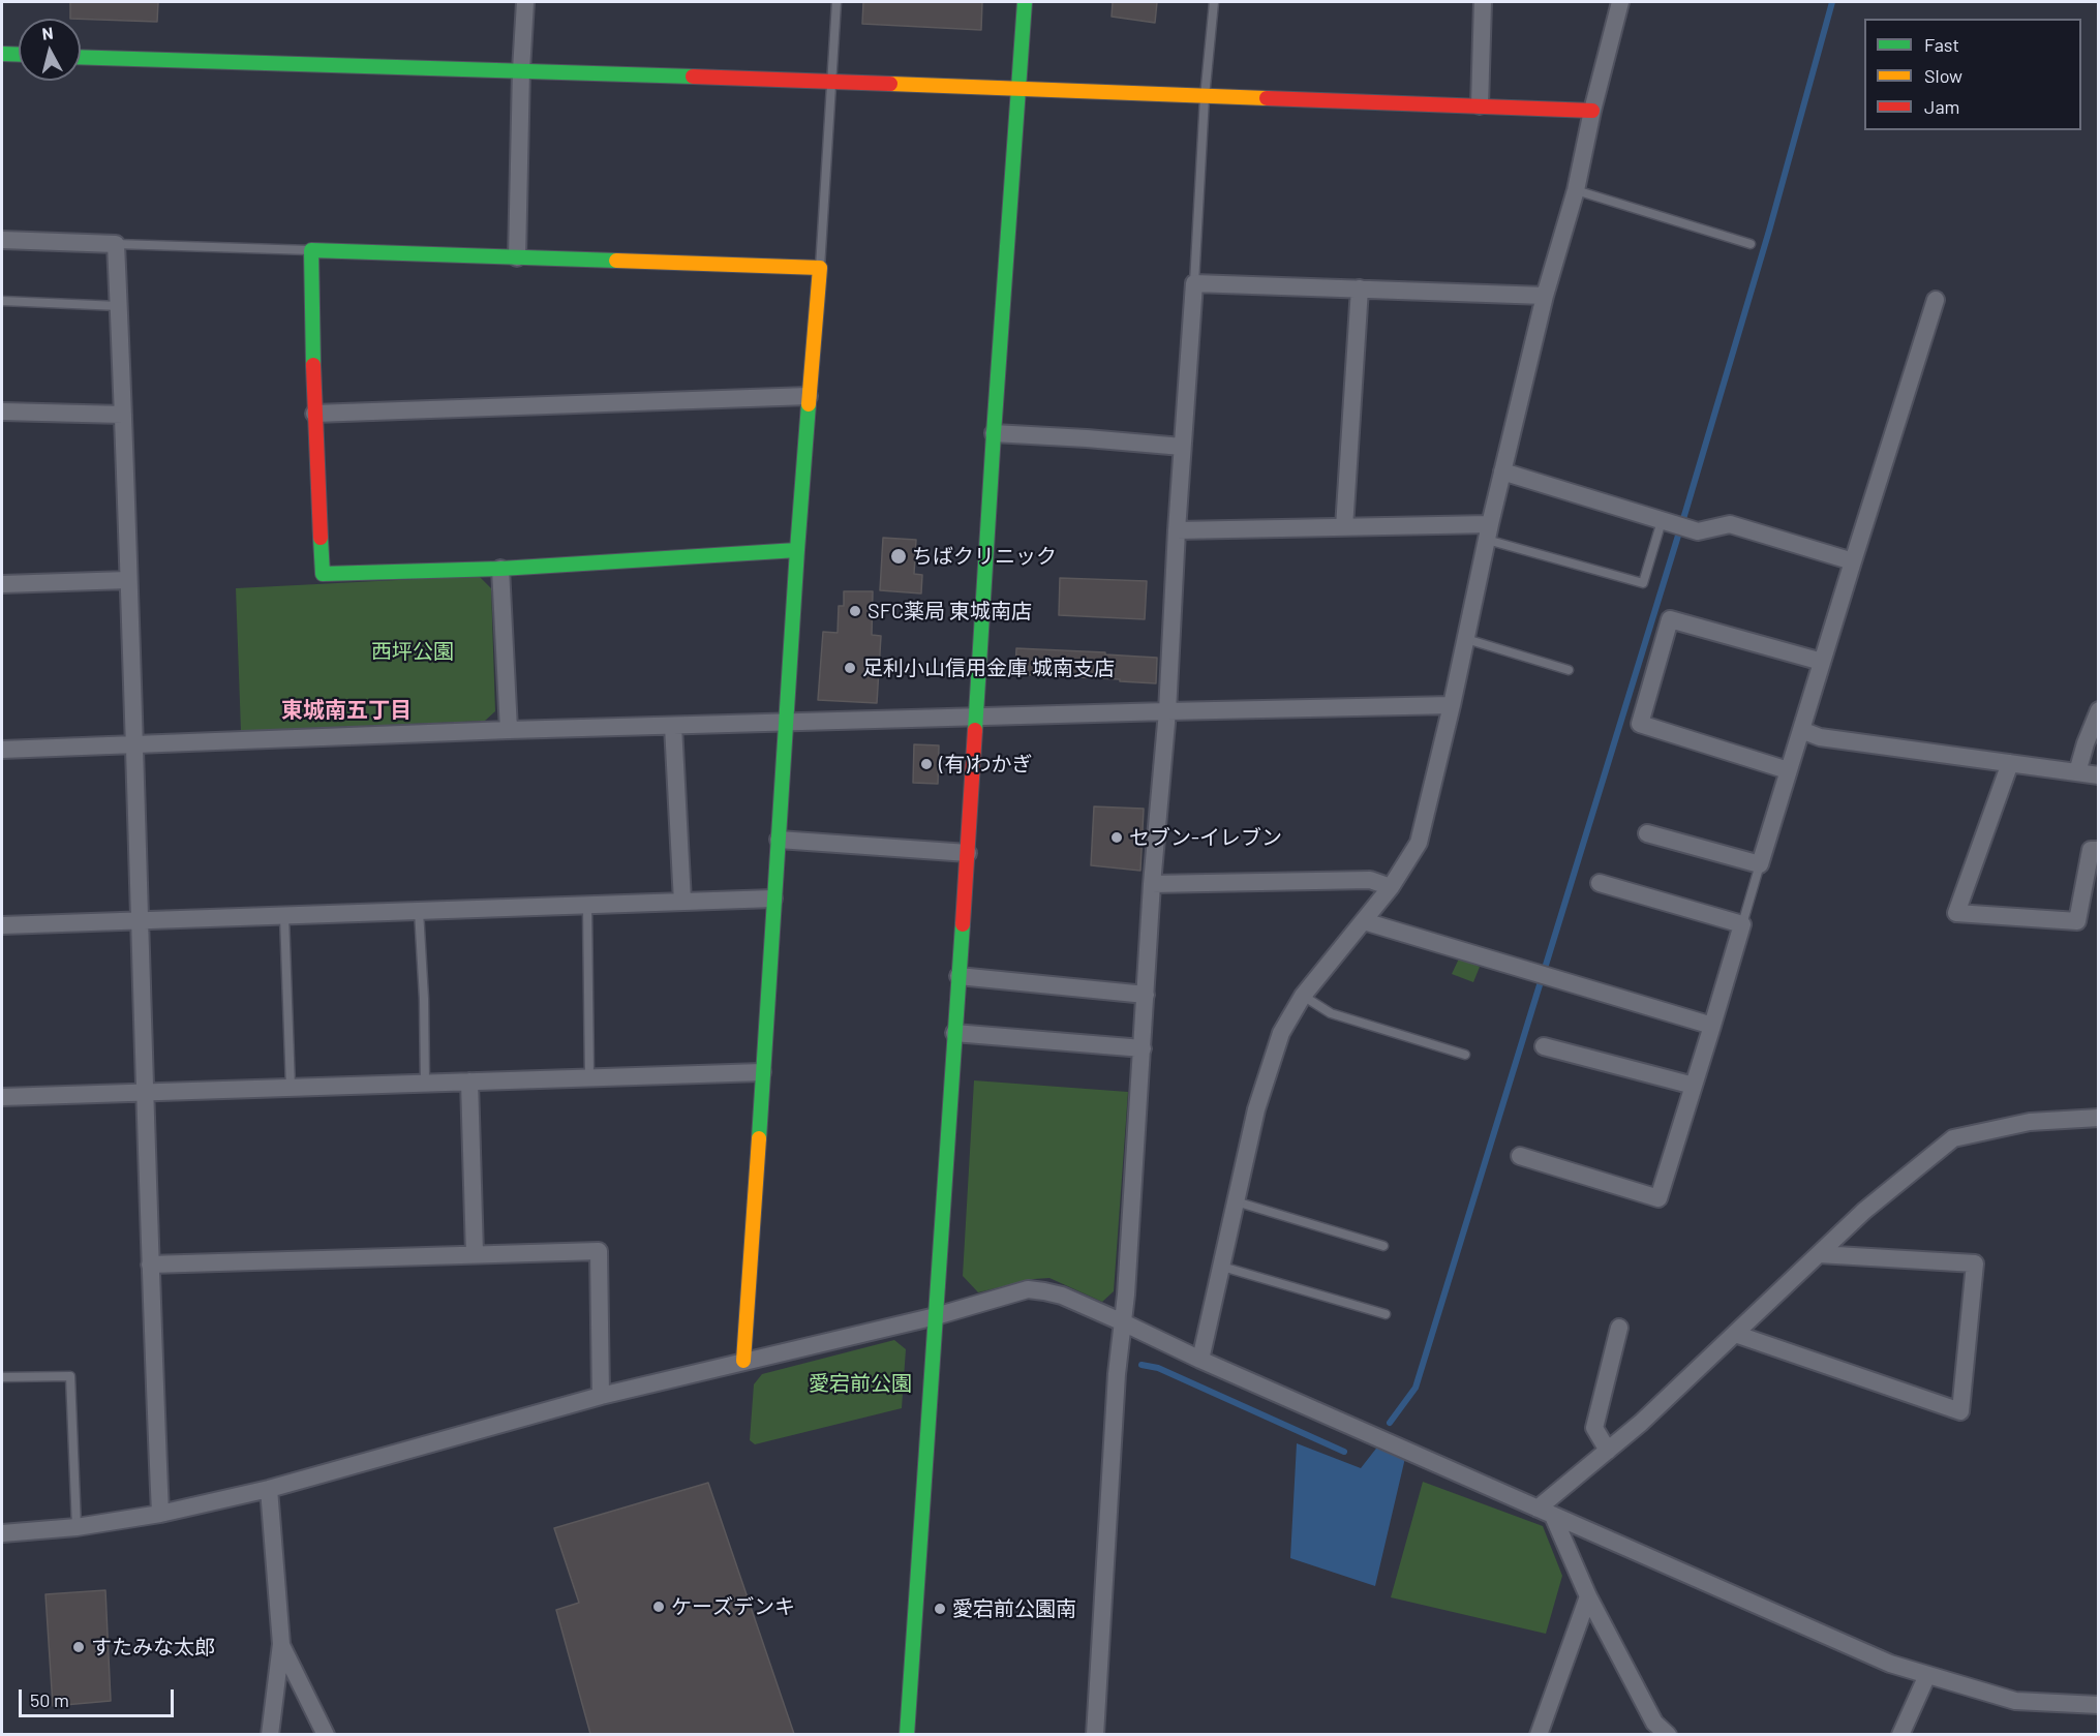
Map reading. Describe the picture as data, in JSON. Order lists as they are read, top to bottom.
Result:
{
  "districts": ["東城南五丁目"],
  "parks": ["西坪公園", "愛宕前公園"],
  "places": [
    "ちばクリニック",
    "SFC薬局 東城南店",
    "足利小山信用金庫 城南支店",
    "(有)わかぎ",
    "セブン-イレブン",
    "ケーズデンキ",
    "愛宕前公園南",
    "すたみな太郎"
  ],
  "legend": ["Fast", "Slow", "Jam"],
  "scale_bar": "50 m",
  "north": "top"
}
